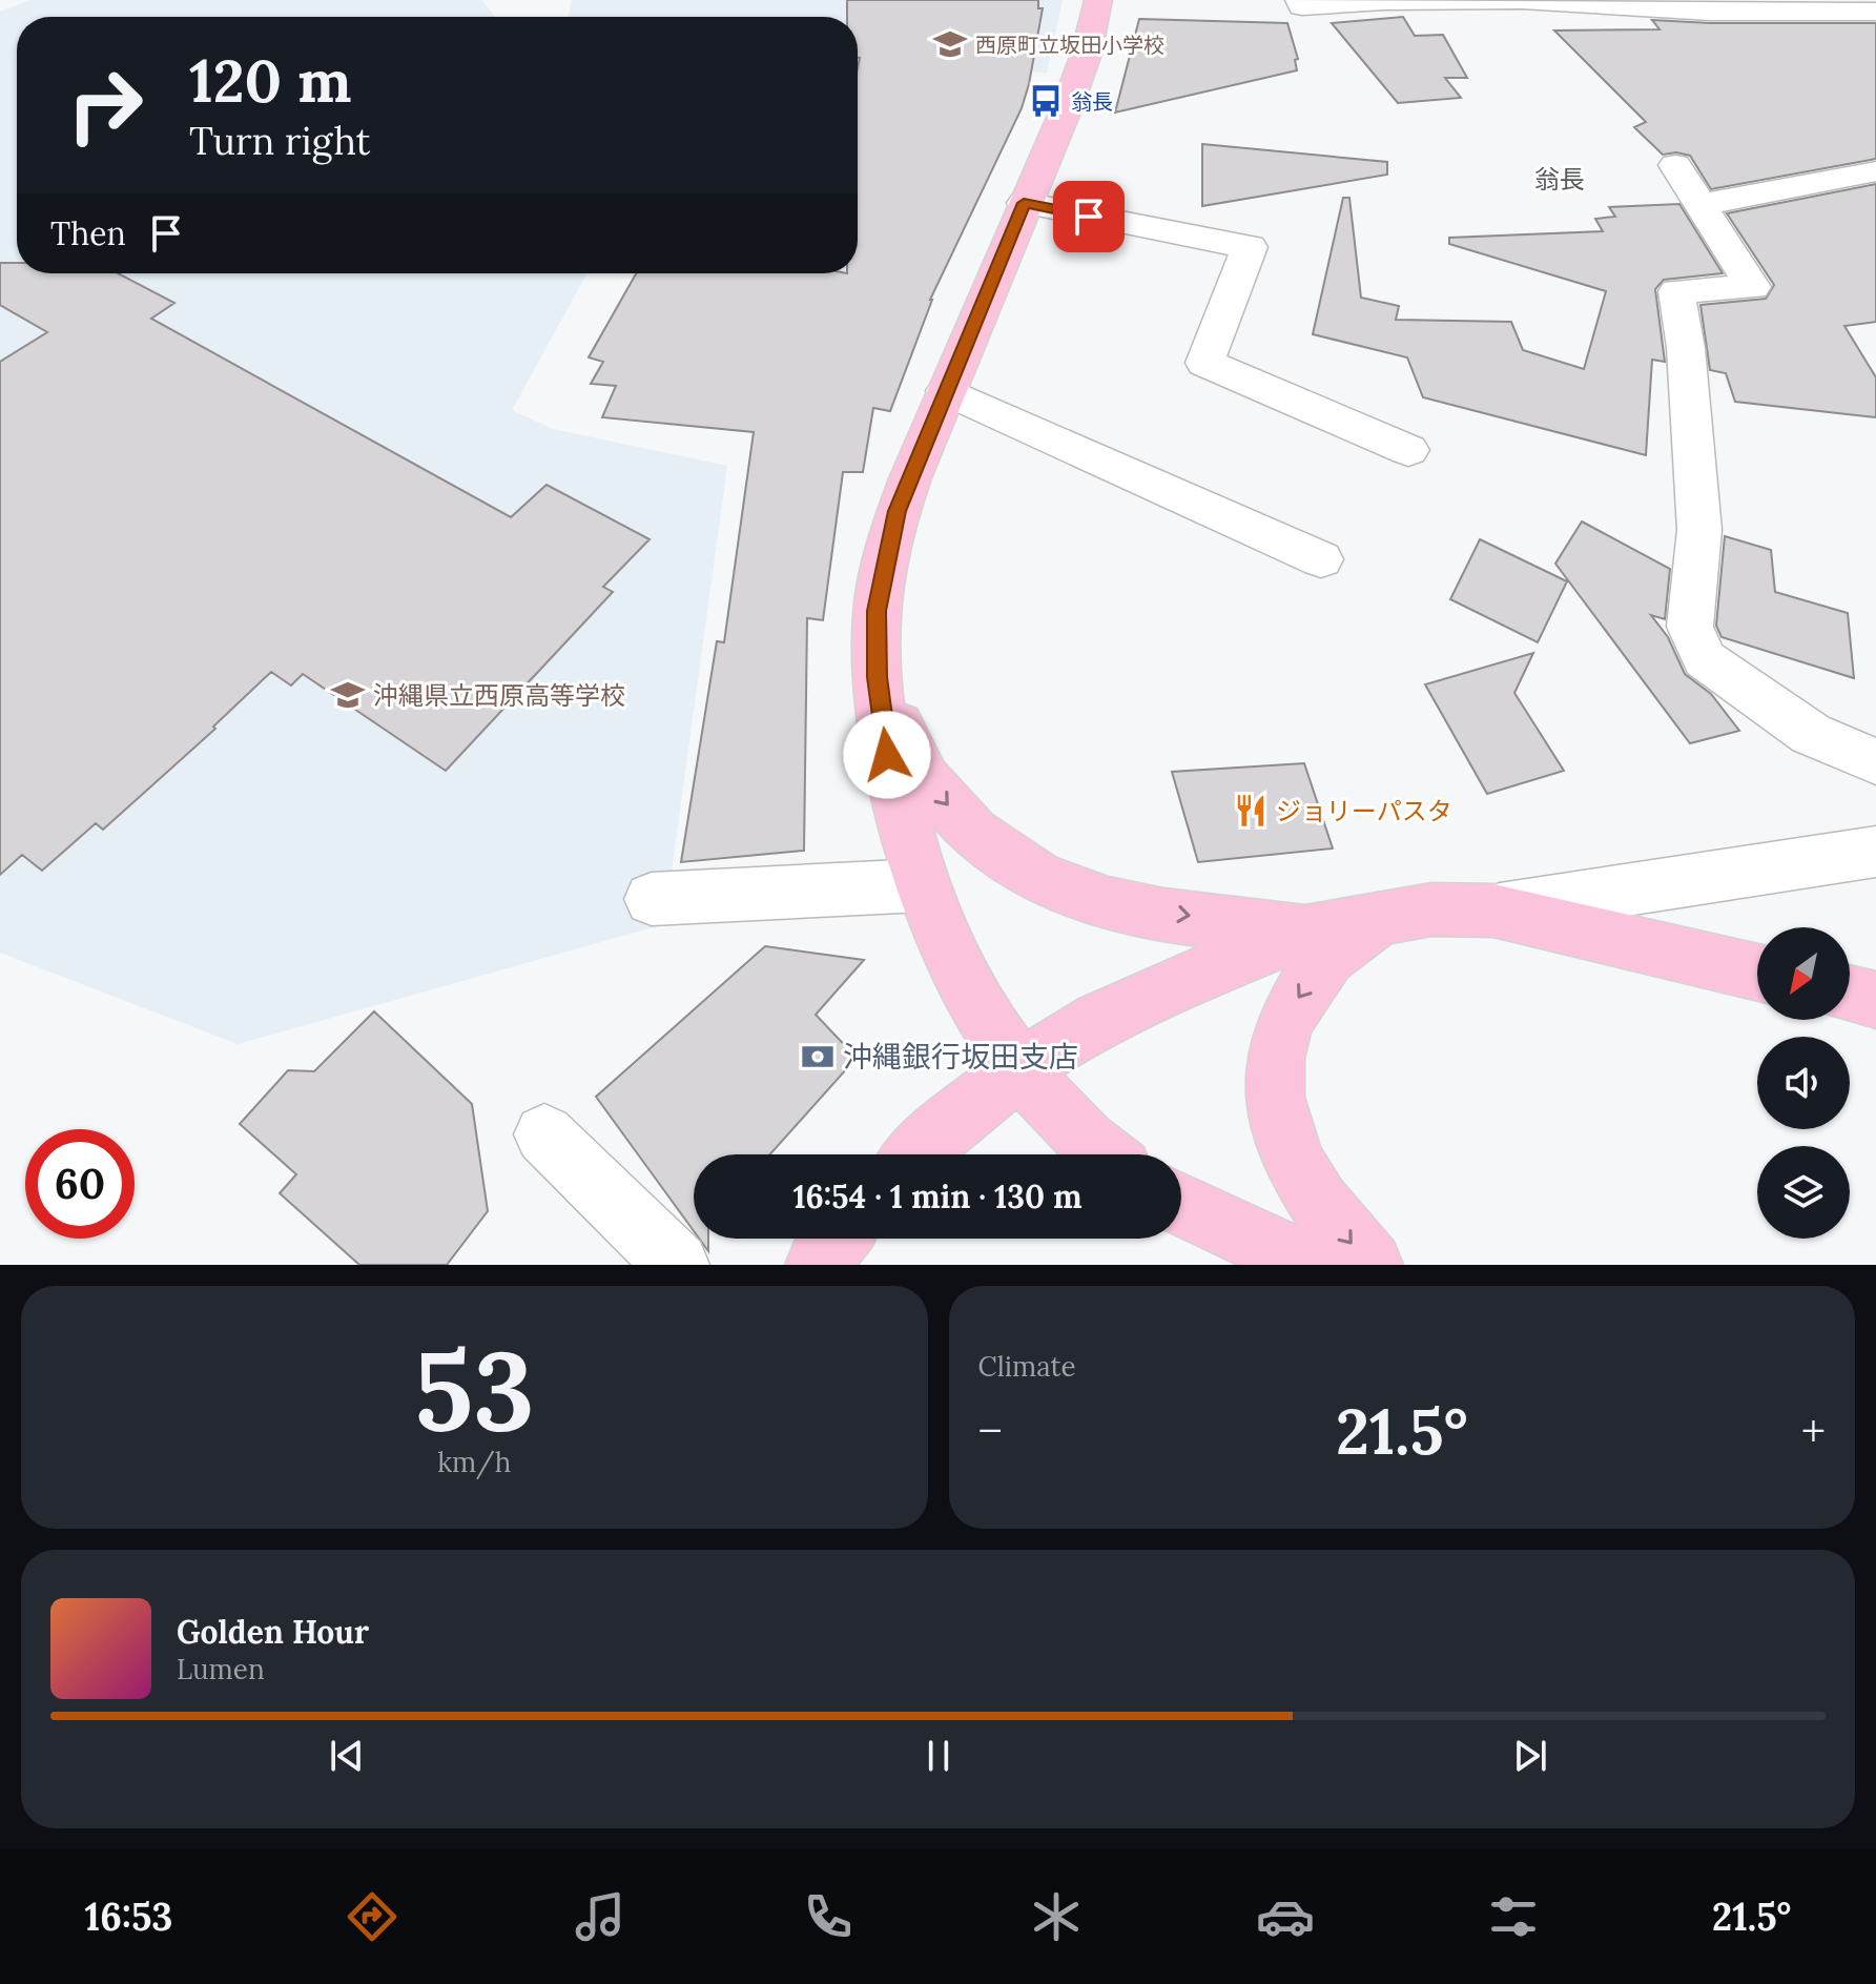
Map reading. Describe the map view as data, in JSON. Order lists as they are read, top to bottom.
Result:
{
  "districts": ["翁長"],
  "places": {
    "school or university": ["西原町立坂田小学校", "沖縄県立西原高等学校"],
    "bus stop": ["翁長"],
    "restaurant": ["ジョリーパスタ"],
    "bank": ["沖縄銀行坂田支店"]
  },
  "north": "bottom left",
  "page": {
    "turn": ["120 m", "Turn right"],
    "then": "Then",
    "limit": "60",
    "trip": "16:54 · 1 min · 130 m",
    "tile": [
      ["53", "km/h"],
      "Climate"
    ],
    "heat": ["−", "21.5°", "+"],
    "song": ["Golden Hour", "Lumen"],
    "tabs": ["16:53", "21.5°"]
  }
}
